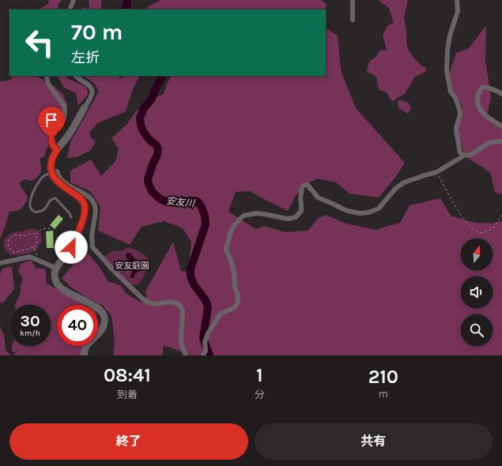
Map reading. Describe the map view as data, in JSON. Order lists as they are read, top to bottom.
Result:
{
  "water": ["安友川"],
  "parks": ["安友庭園"],
  "north": "top",
  "page": {
    "turn": ["70 m", "左折"],
    "speed": "30 km/h",
    "limit": "40",
    "eta": [
      "08:41",
      "到着",
      "1",
      "分",
      "210",
      "m"
    ],
    "buttons": ["終了", "共有"]
  }
}
